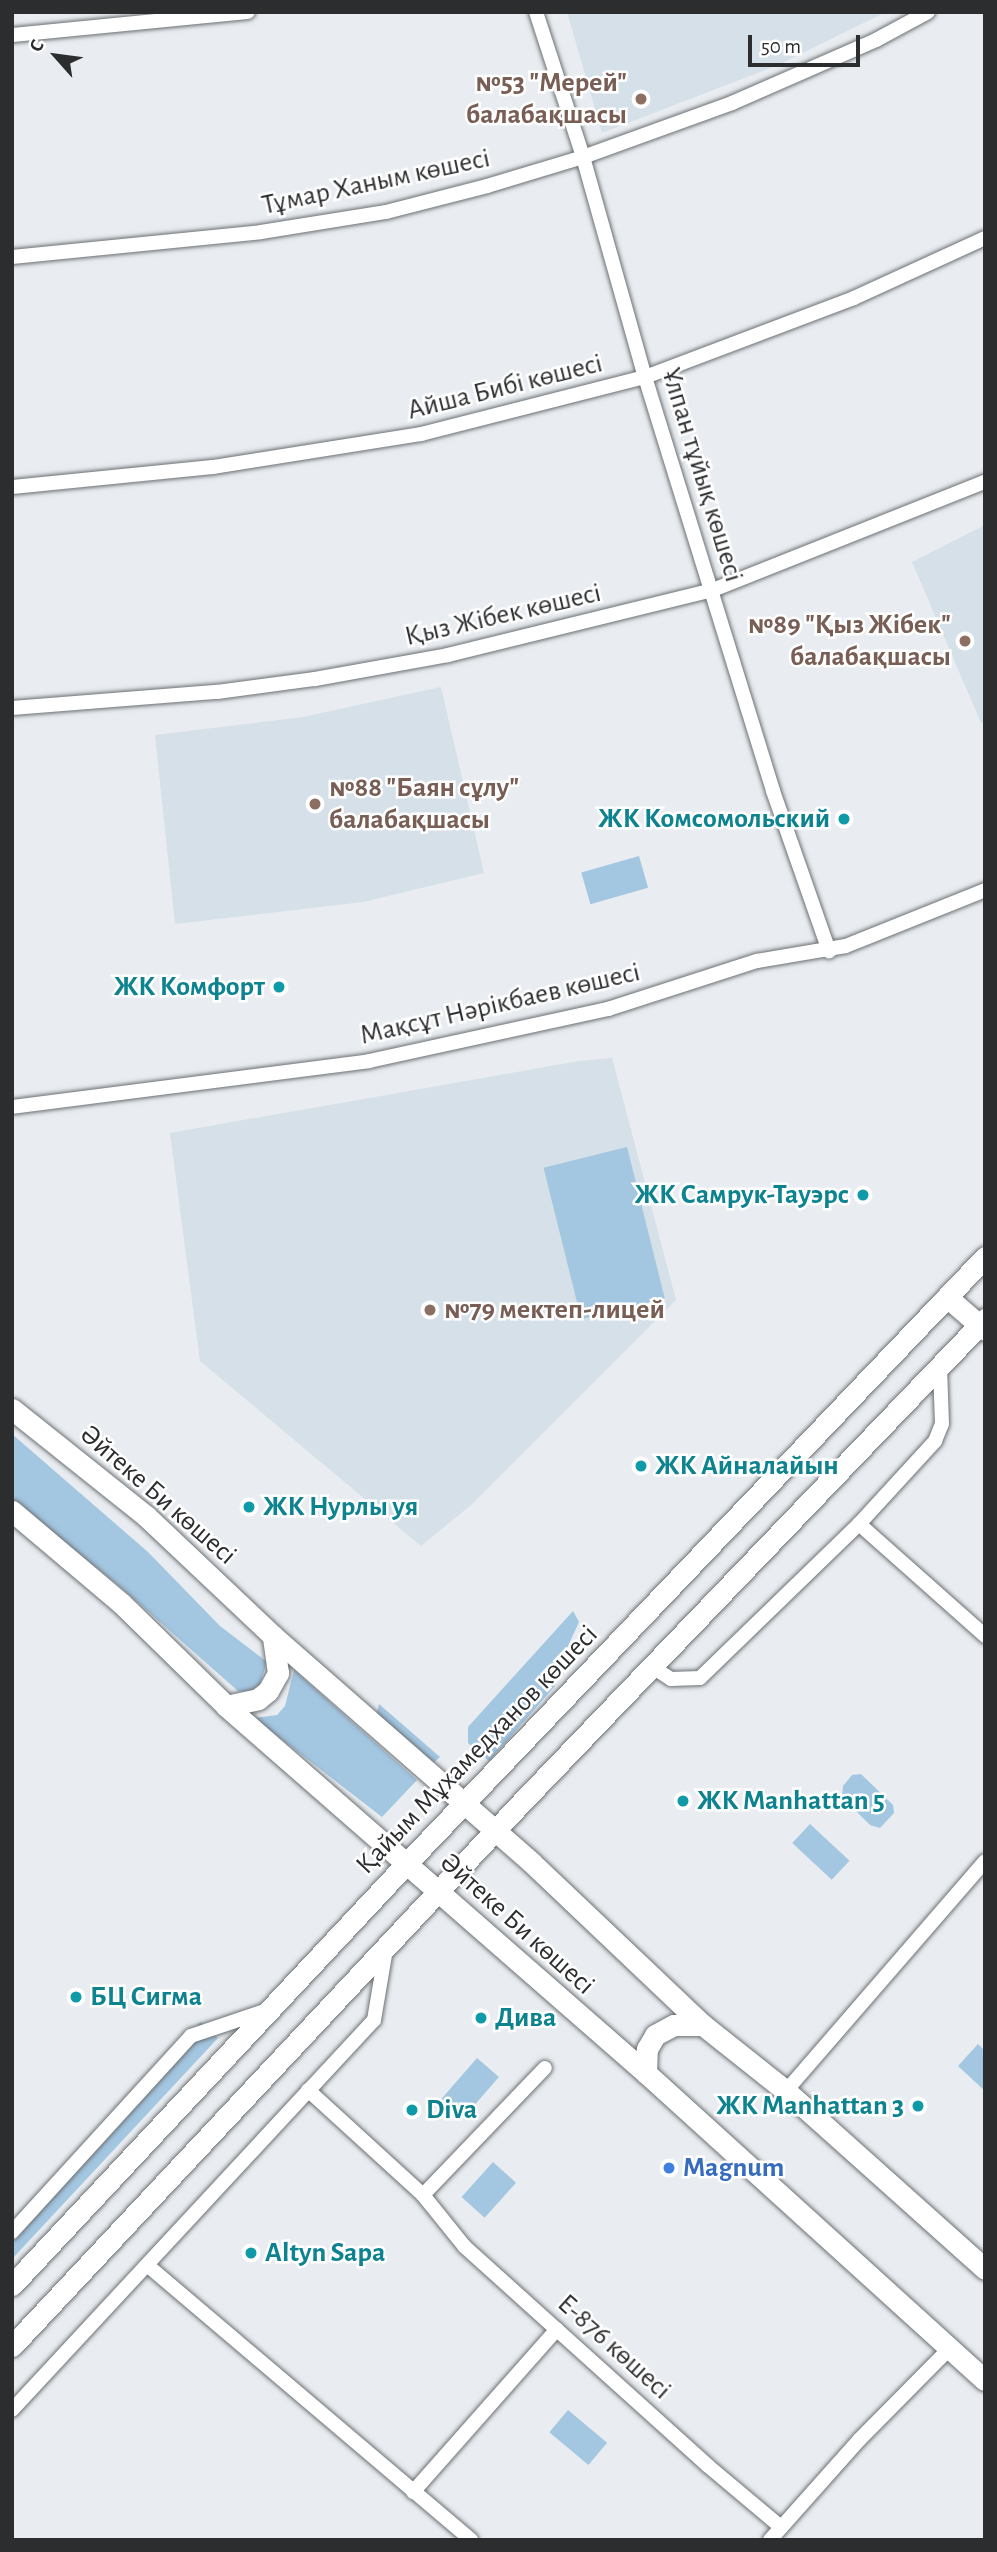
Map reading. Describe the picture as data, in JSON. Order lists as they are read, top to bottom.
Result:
{
  "streets": {
    "street": [
      "Тұмар Ханым көшесі",
      "Айша Бибі көшесі",
      "Ұлпан тұйық көшесі",
      "Қыз Жібек көшесі",
      "Мақсұт Нәрікбаев көшесі",
      "Әйтеке Би көшесі",
      "Қайым Мұхамедханов көшесі",
      "Е-876 көшесі"
    ]
  },
  "crossings": [
    ["Тұмар Ханым көшесі", "Ұлпан тұйық көшесі"],
    ["Айша Бибі көшесі", "Ұлпан тұйық көшесі"],
    ["Ұлпан тұйық көшесі", "Қыз Жібек көшесі"],
    ["Ұлпан тұйық көшесі", "Мақсұт Нәрікбаев көшесі"],
    ["Әйтеке Би көшесі", "Қайым Мұхамедханов көшесі"]
  ],
  "places": [
    "№53 \"Мерей\" балабақшасы",
    "№89 \"Қыз Жібек\" балабақшасы",
    "№88 \"Баян сұлу\" балабақшасы",
    "ЖК Комсомольский",
    "ЖК Комфорт",
    "ЖК Самрук-Тауэрс",
    "№79 мектеп-лицей",
    "ЖК Айналайын",
    "ЖК Нурлы уя",
    "ЖК Manhattan 5",
    "БЦ Сигма",
    "Дива",
    "ЖК Manhattan 3",
    "Diva",
    "Magnum",
    "Altyn Sapa"
  ],
  "scale_bar": "50 m",
  "north": "top left"
}
